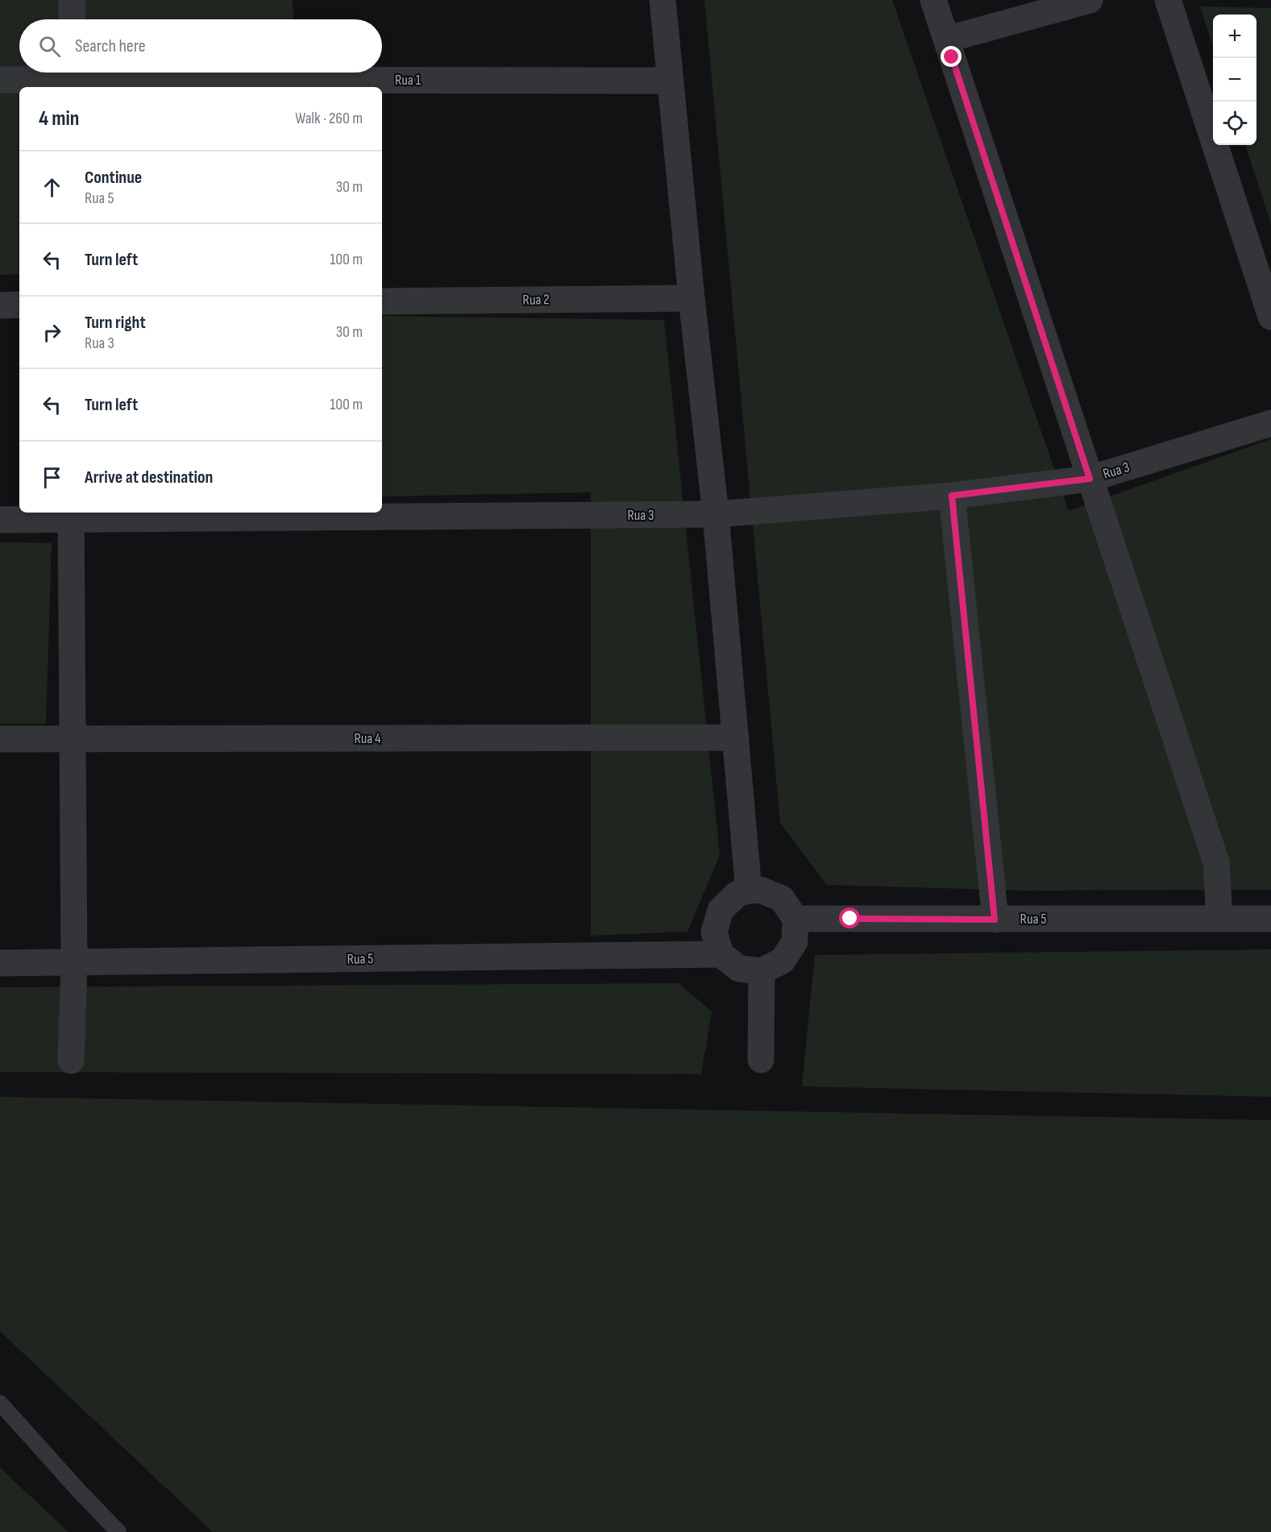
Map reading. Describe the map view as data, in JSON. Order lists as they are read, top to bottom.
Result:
{
  "streets": {
    "street": [
      "Rua 1",
      "Rua 2",
      "Rua 3",
      "Rua 4",
      "Rua 5"
    ]
  },
  "page": {
    "map_buttons": ["+", "−"],
    "search": "Search here",
    "heading": ["4 min", "Walk · 260 m"],
    "list": [
      ["Continue", "Rua 5", "30 m"],
      ["Turn left", "100 m"],
      ["Turn right", "Rua 3", "30 m"],
      ["Turn left", "100 m"],
      "Arrive at destination"
    ]
  }
}
